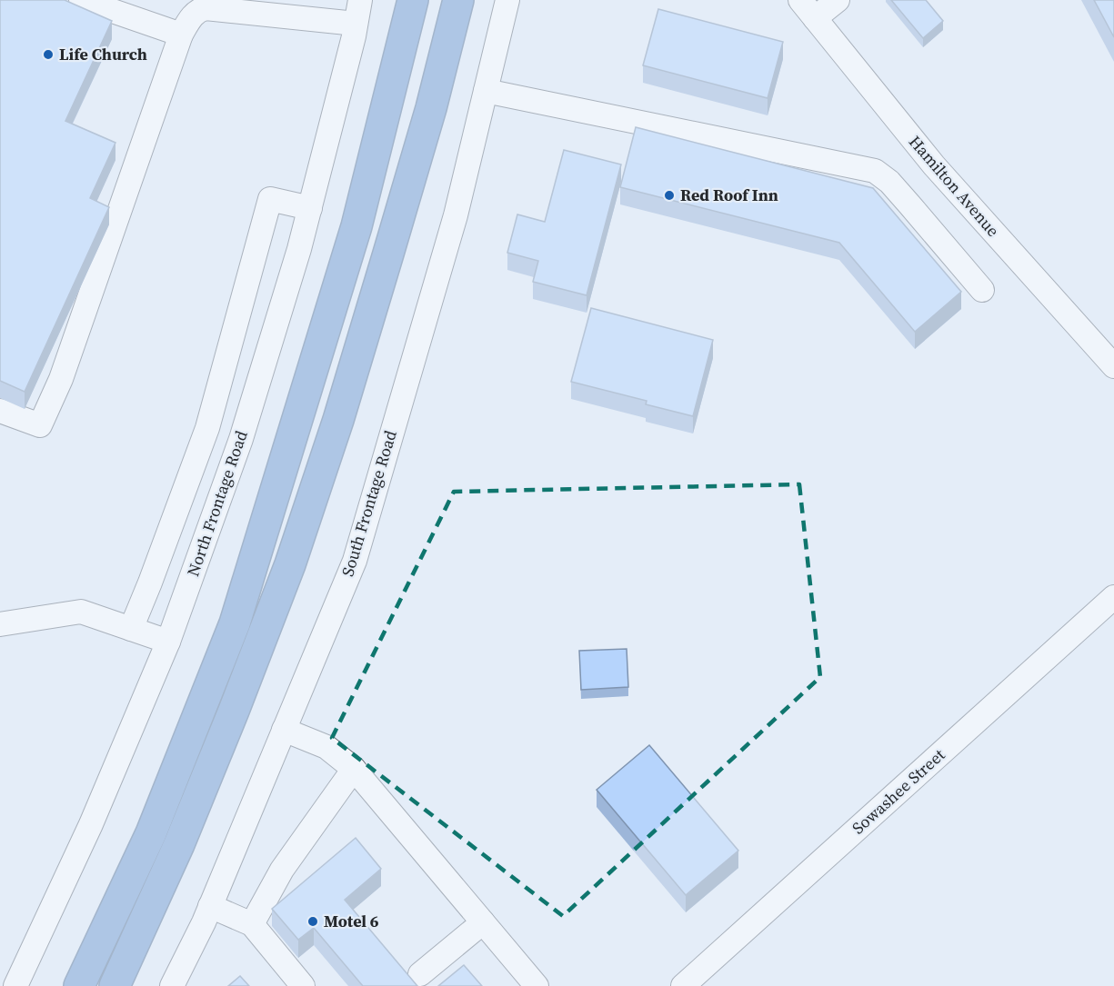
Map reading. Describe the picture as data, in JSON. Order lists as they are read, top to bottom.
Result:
{
  "streets": {
    "street": [
      "Hamilton Avenue",
      "North Frontage Road",
      "South Frontage Road",
      "Sowashee Street"
    ]
  },
  "places": ["Life Church", "Red Roof Inn", "Motel 6"]
}
